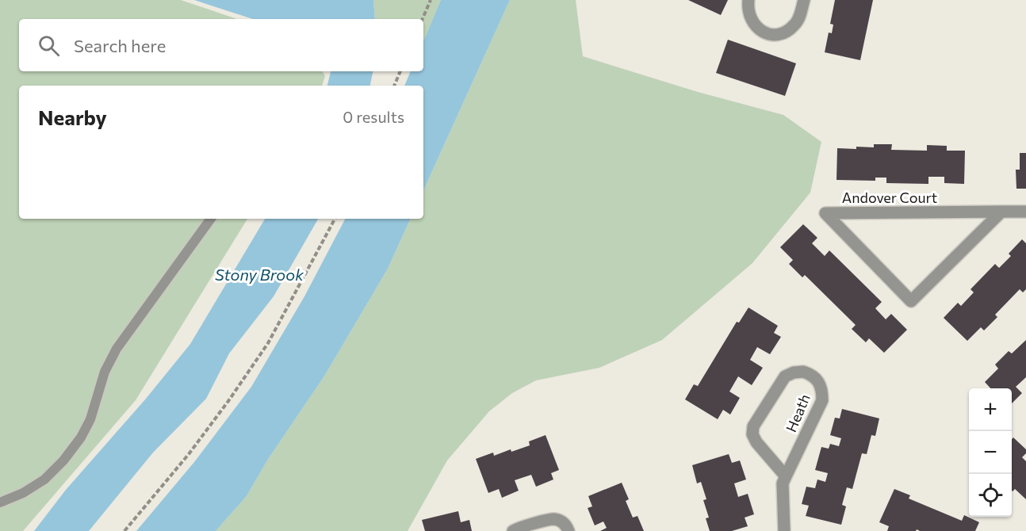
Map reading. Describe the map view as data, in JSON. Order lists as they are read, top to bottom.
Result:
{
  "streets": {
    "street": ["Andover Court", "Heath"]
  },
  "water": ["Stony Brook"],
  "page": {
    "search": "Search here",
    "heading": ["Nearby", "0 results"],
    "map_buttons": ["+", "−"]
  }
}
